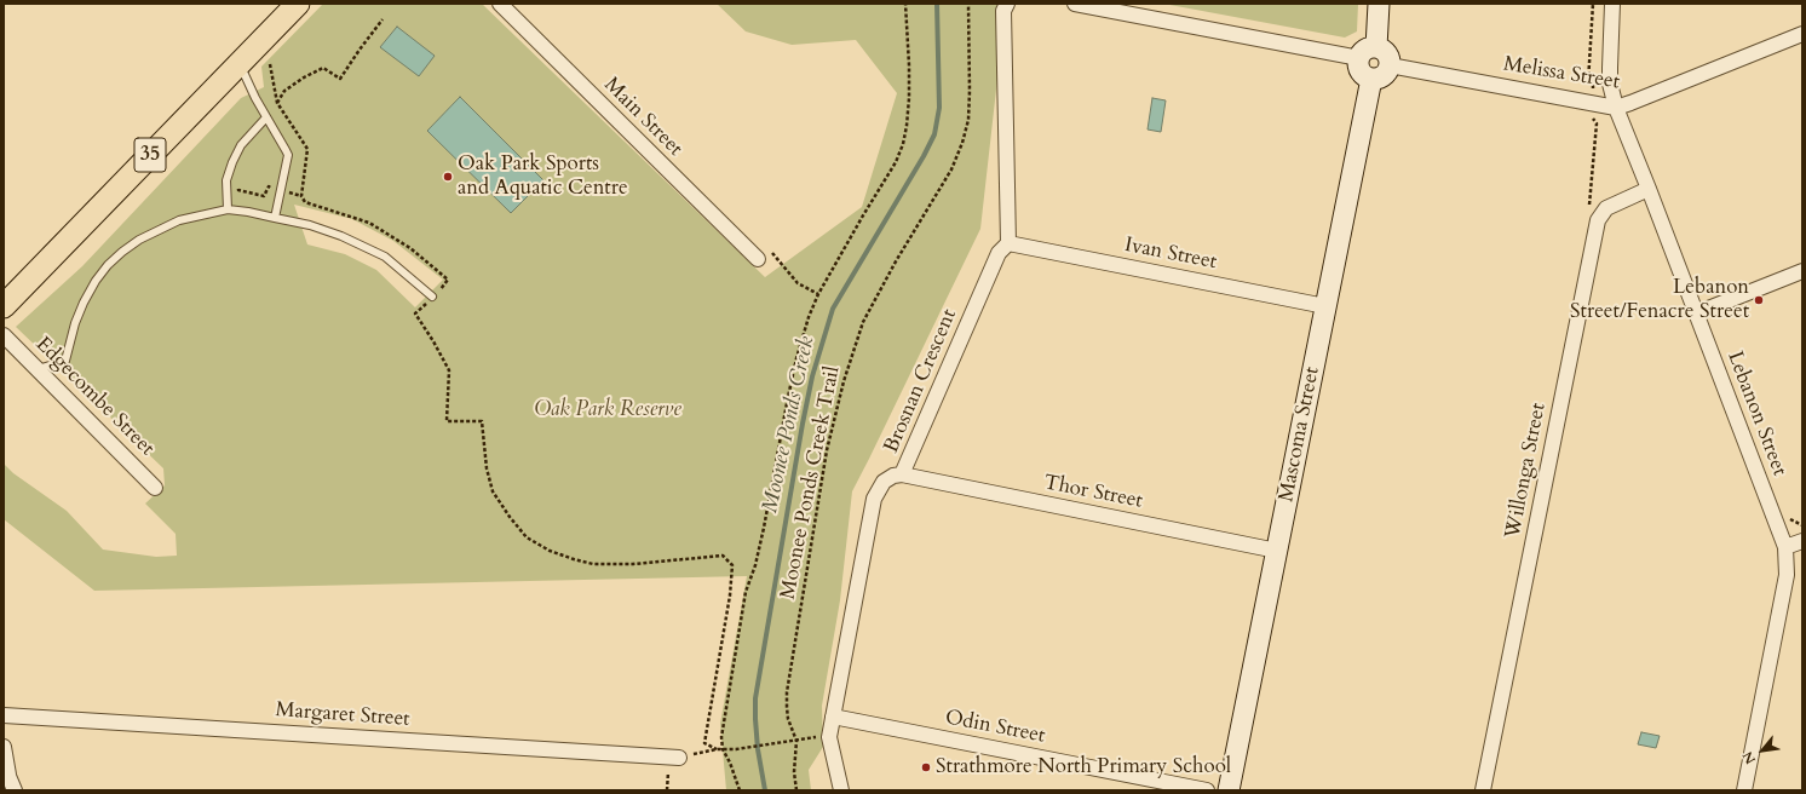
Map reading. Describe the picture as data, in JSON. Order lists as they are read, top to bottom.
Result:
{
  "streets": {
    "main road": ["35", "Mascoma Street"],
    "street": [
      "Melissa Street",
      "Main Street",
      "Ivan Street",
      "Brosnan Crescent",
      "Edgecombe Street",
      "Lebanon Street",
      "Willonga Street",
      "Thor Street",
      "Margaret Street",
      "Odin Street"
    ],
    "path": ["Moonee Ponds Creek Trail"]
  },
  "crossings": [
    ["Melissa Street", "Lebanon Street"],
    ["Melissa Street", "Mascoma Street"],
    ["Ivan Street", "Brosnan Crescent"],
    ["Ivan Street", "Mascoma Street"],
    ["Brosnan Crescent", "Thor Street"],
    ["Brosnan Crescent", "Odin Street"],
    ["Lebanon Street", "Willonga Street"],
    ["Mascoma Street", "Thor Street"]
  ],
  "water": ["Moonee Ponds Creek"],
  "parks": ["Oak Park Reserve"],
  "places": ["Oak Park Sports and Aquatic Centre", "Lebanon Street/Fenacre Street", "Strathmore North Primary School"],
  "north": "bottom left"
}
